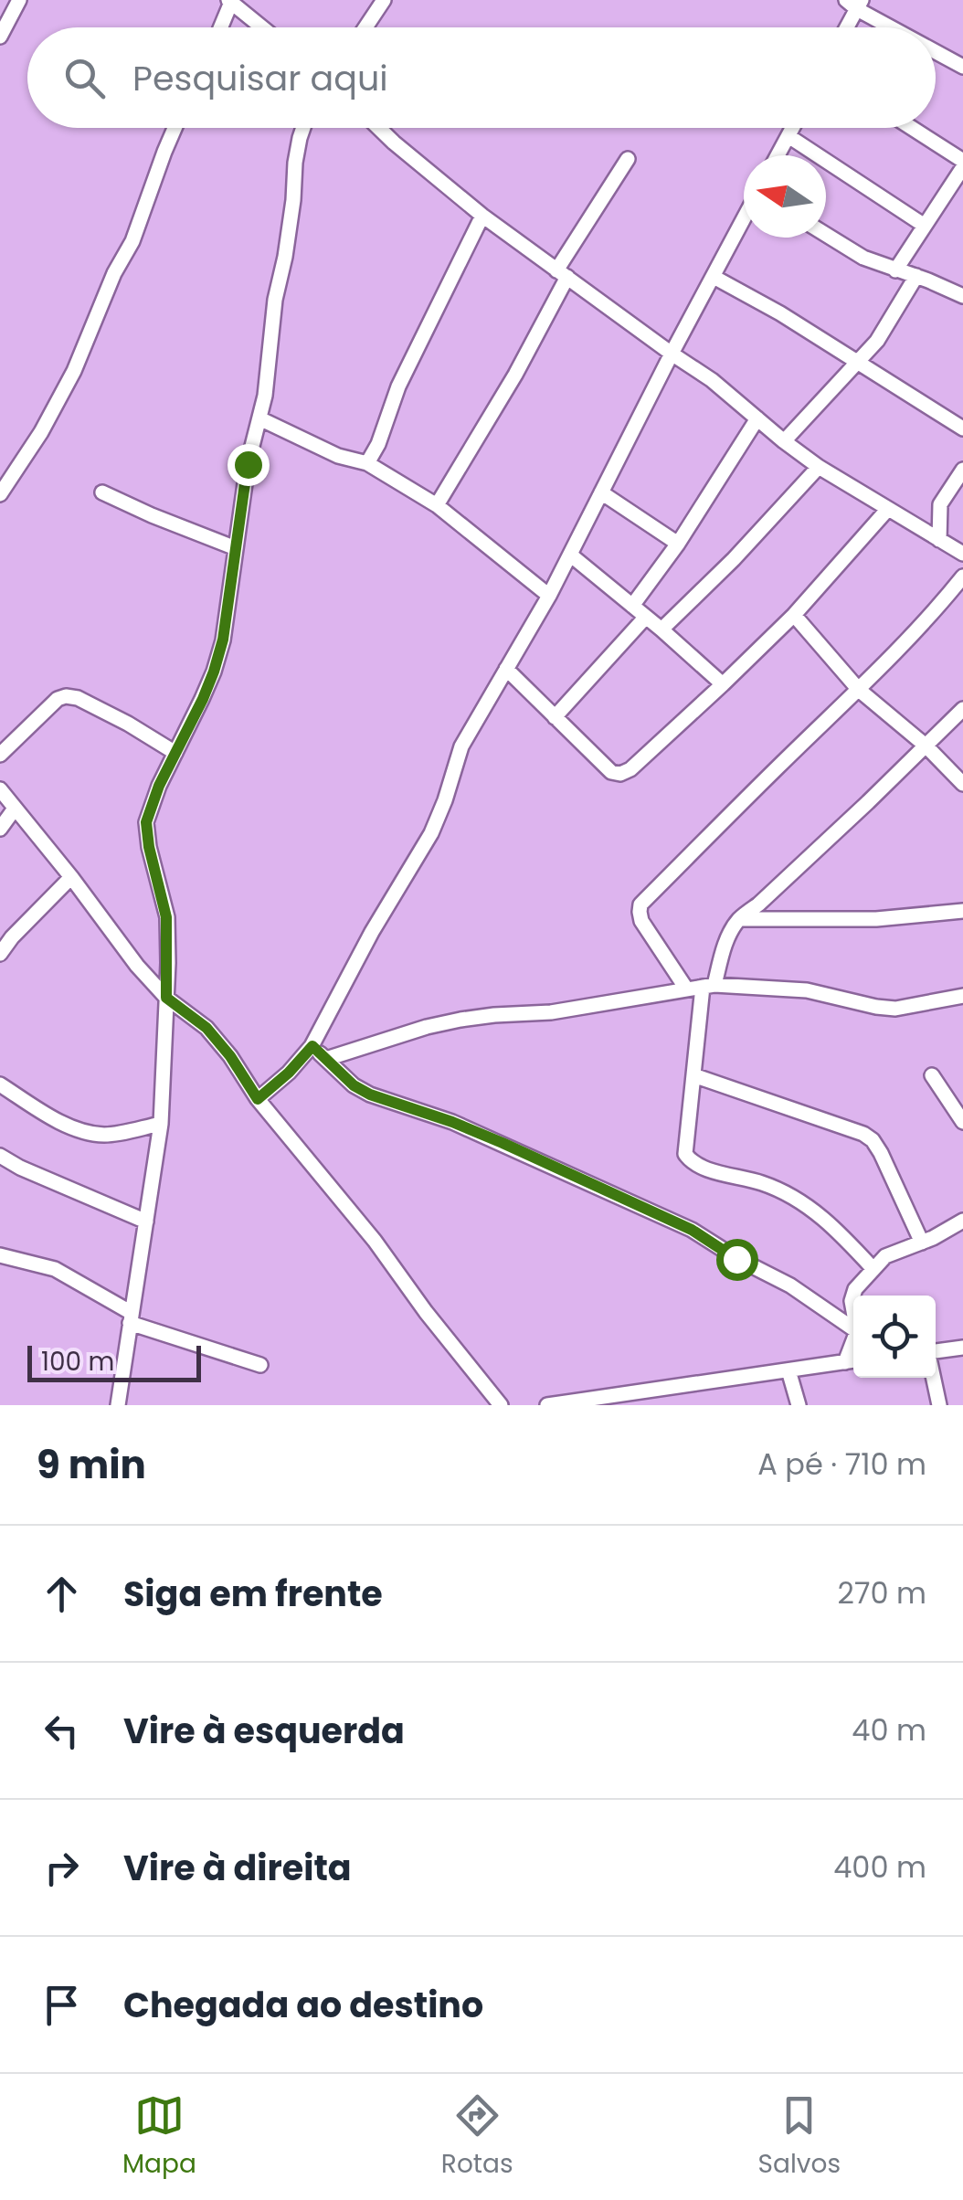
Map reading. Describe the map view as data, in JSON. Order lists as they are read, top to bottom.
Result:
{
  "scale_bar": "100 m",
  "north": "left",
  "page": {
    "search": "Pesquisar aqui",
    "scale": "100 m",
    "heading": ["9 min", "A pé · 710 m"],
    "list": [
      ["Siga em frente", "270 m"],
      ["Vire à esquerda", "40 m"],
      ["Vire à direita", "400 m"],
      "Chegada ao destino"
    ],
    "nav": ["Mapa", "Rotas", "Salvos"]
  }
}
